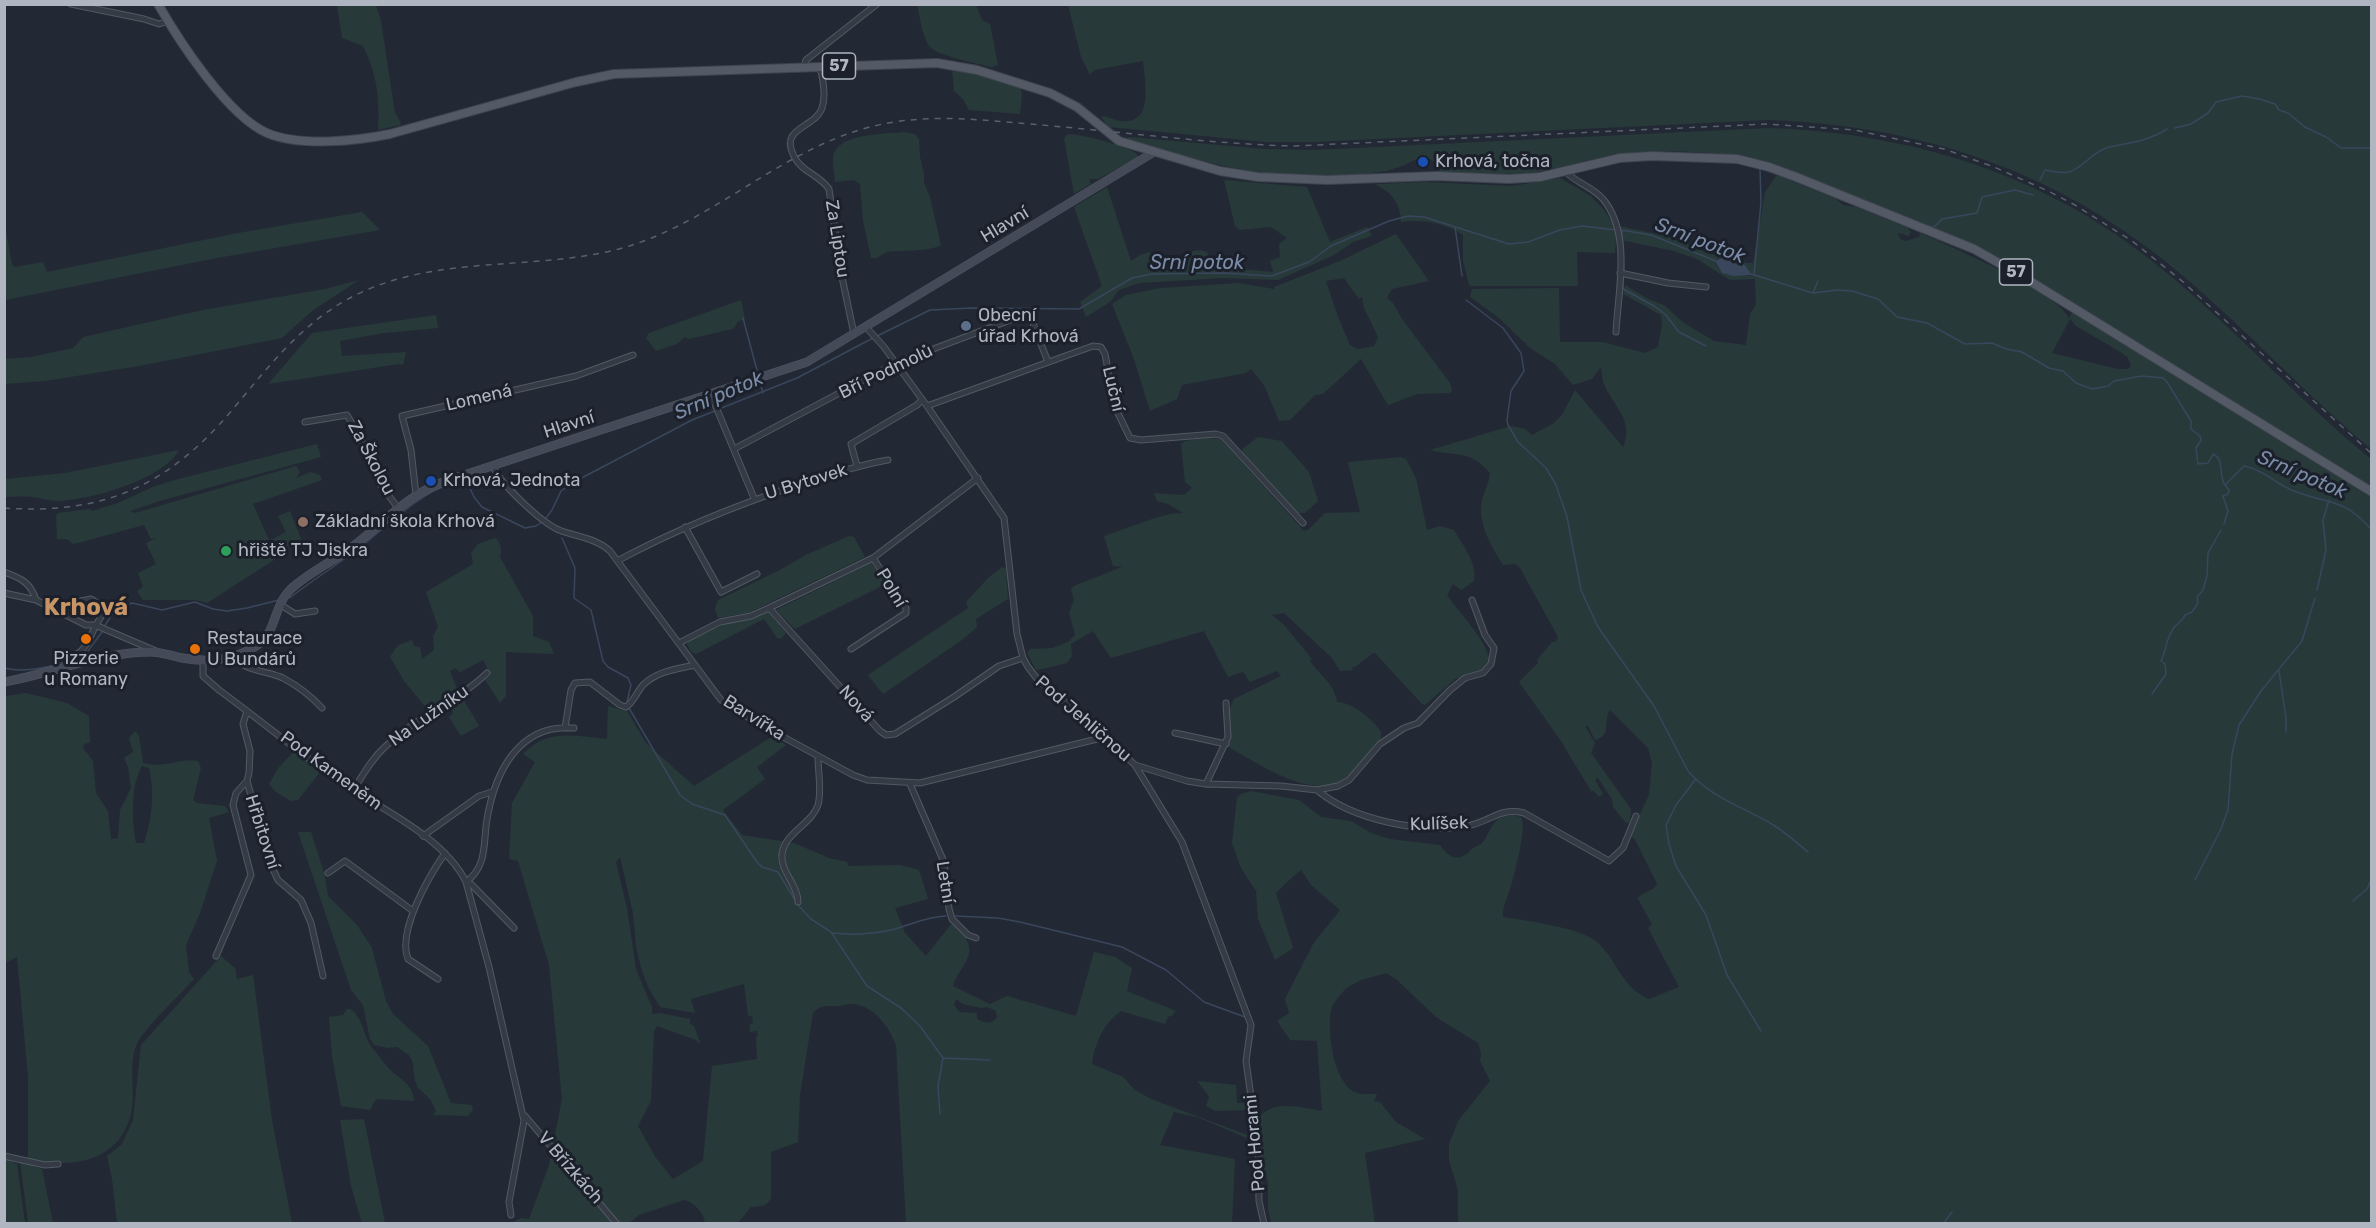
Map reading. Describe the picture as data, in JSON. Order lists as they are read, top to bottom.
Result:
{
  "streets": {
    "main road": ["57"],
    "street": [
      "Hlavní",
      "Za Liptou",
      "Bří Podmolů",
      "Luční",
      "Lomená",
      "Za Školou",
      "U Bytovek",
      "Polní",
      "Nová",
      "Na Lužníku",
      "Barvířka",
      "Pod Jehličnou",
      "Pod Kameněm",
      "Kulíšek",
      "Hřbitovní",
      "Letní",
      "Pod Horami",
      "V Břízkách"
    ]
  },
  "crossings": [
    ["57", "Hlavní"],
    ["57", "Za Liptou"],
    ["Hlavní", "Za Liptou"],
    ["Hlavní", "Lomená"],
    ["Hlavní", "Za Školou"],
    ["Hlavní", "Barvířka"],
    ["Hlavní", "Pod Jehličnou"],
    ["Bří Podmolů", "Luční"],
    ["Bří Podmolů", "Pod Jehličnou"],
    ["Luční", "Pod Jehličnou"],
    ["U Bytovek", "Barvířka"],
    ["U Bytovek", "Pod Jehličnou"],
    ["Polní", "Pod Jehličnou"],
    ["Nová", "Pod Jehličnou"],
    ["Na Lužníku", "Pod Kameněm"],
    ["Barvířka", "Pod Jehličnou"],
    ["Barvířka", "Letní"],
    ["Pod Jehličnou", "Kulíšek"],
    ["Pod Jehličnou", "Pod Horami"],
    ["Pod Kameněm", "V Břízkách"]
  ],
  "districts": ["Krhová"],
  "water": ["Srní potok"],
  "places": [
    "Krhová, točna",
    "Obecní úřad Krhová",
    "Krhová, Jednota",
    "Základní škola Krhová",
    "hřiště TJ Jiskra",
    "Pizzerie u Romany",
    "Restaurace U Bundárů"
  ]
}
